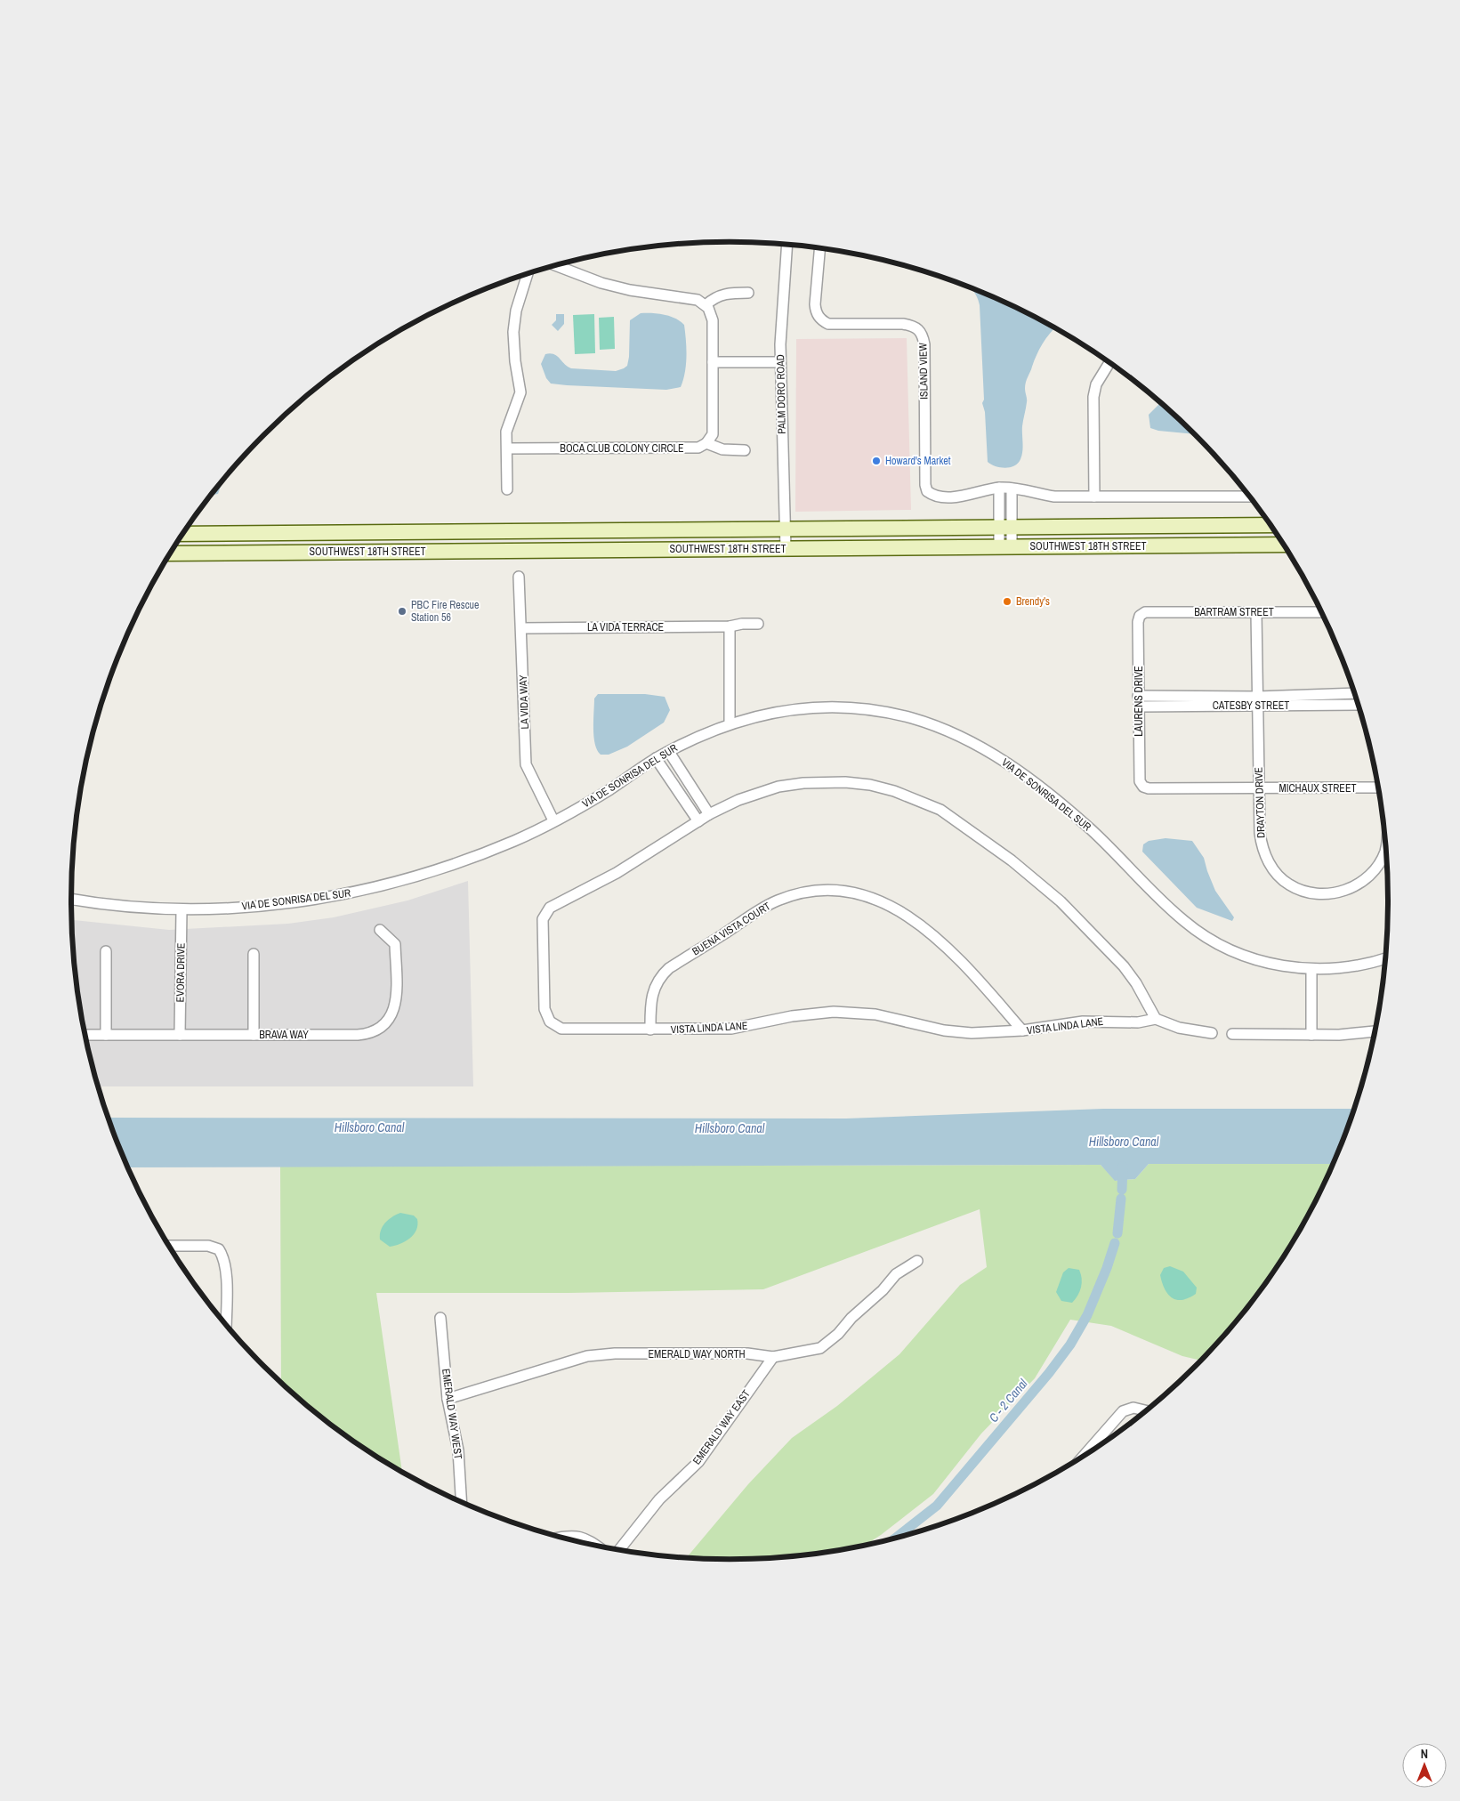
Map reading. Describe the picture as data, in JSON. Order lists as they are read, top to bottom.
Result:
{
  "streets": {
    "main road": ["SOUTHWEST 18TH STREET"],
    "street": [
      "ISLAND VIEW",
      "PALM DORO ROAD",
      "BOCA CLUB COLONY CIRCLE",
      "BARTRAM STREET",
      "LA VIDA TERRACE",
      "LAURENS DRIVE",
      "LA VIDA WAY",
      "CATESBY STREET",
      "VIA DE SONRISA DEL SUR",
      "MICHAUX STREET",
      "DRAYTON DRIVE",
      "BUENA VISTA COURT",
      "EVORA DRIVE",
      "VISTA LINDA LANE",
      "BRAVA WAY",
      "EMERALD WAY NORTH",
      "EMERALD WAY WEST",
      "EMERALD WAY EAST"
    ]
  },
  "crossings": [
    ["PALM DORO ROAD", "SOUTHWEST 18TH STREET"],
    ["BARTRAM STREET", "LAURENS DRIVE"],
    ["BARTRAM STREET", "DRAYTON DRIVE"],
    ["LA VIDA TERRACE", "LA VIDA WAY"],
    ["LAURENS DRIVE", "CATESBY STREET"],
    ["LAURENS DRIVE", "MICHAUX STREET"],
    ["LA VIDA WAY", "VIA DE SONRISA DEL SUR"],
    ["CATESBY STREET", "DRAYTON DRIVE"],
    ["VIA DE SONRISA DEL SUR", "EVORA DRIVE"],
    ["MICHAUX STREET", "DRAYTON DRIVE"],
    ["BUENA VISTA COURT", "VISTA LINDA LANE"],
    ["EVORA DRIVE", "BRAVA WAY"],
    ["EMERALD WAY NORTH", "EMERALD WAY WEST"],
    ["EMERALD WAY NORTH", "EMERALD WAY EAST"]
  ],
  "water": ["Hillsboro Canal", "C - 2 Canal"],
  "places": ["Howard's Market", "Brendy's", "PBC Fire Rescue Station 56"],
  "north": "top"
}
